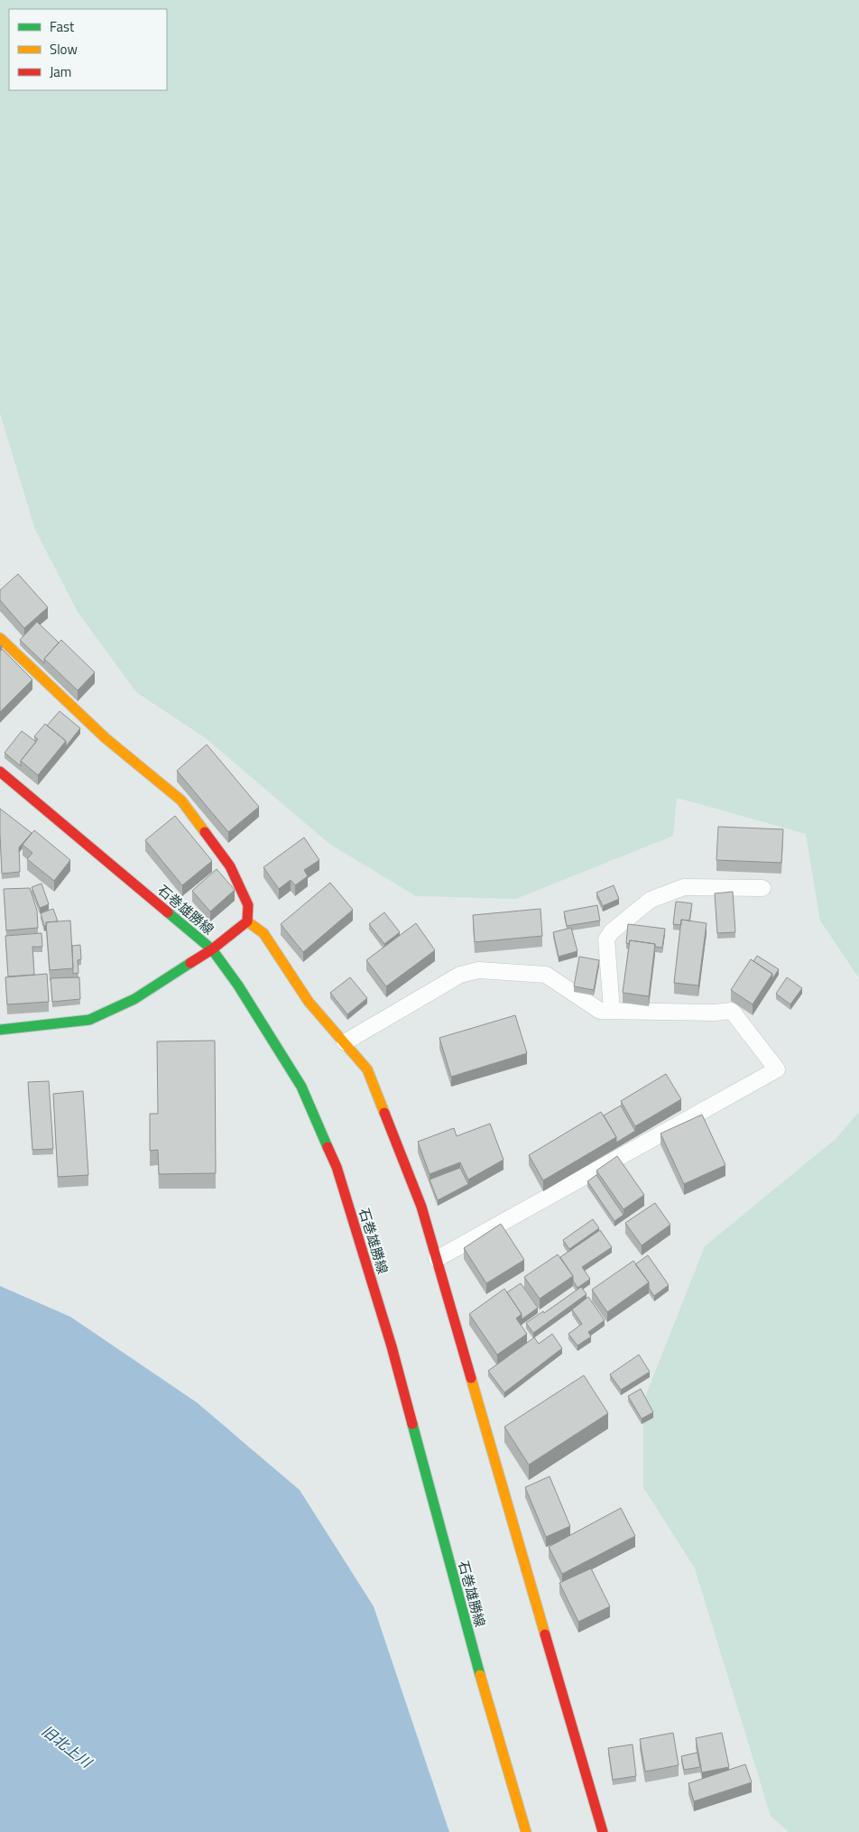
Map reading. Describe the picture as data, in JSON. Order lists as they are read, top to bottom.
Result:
{
  "streets": {
    "street": ["石巻雄勝線"]
  },
  "water": ["旧北上川"],
  "legend": ["Fast", "Slow", "Jam"]
}
